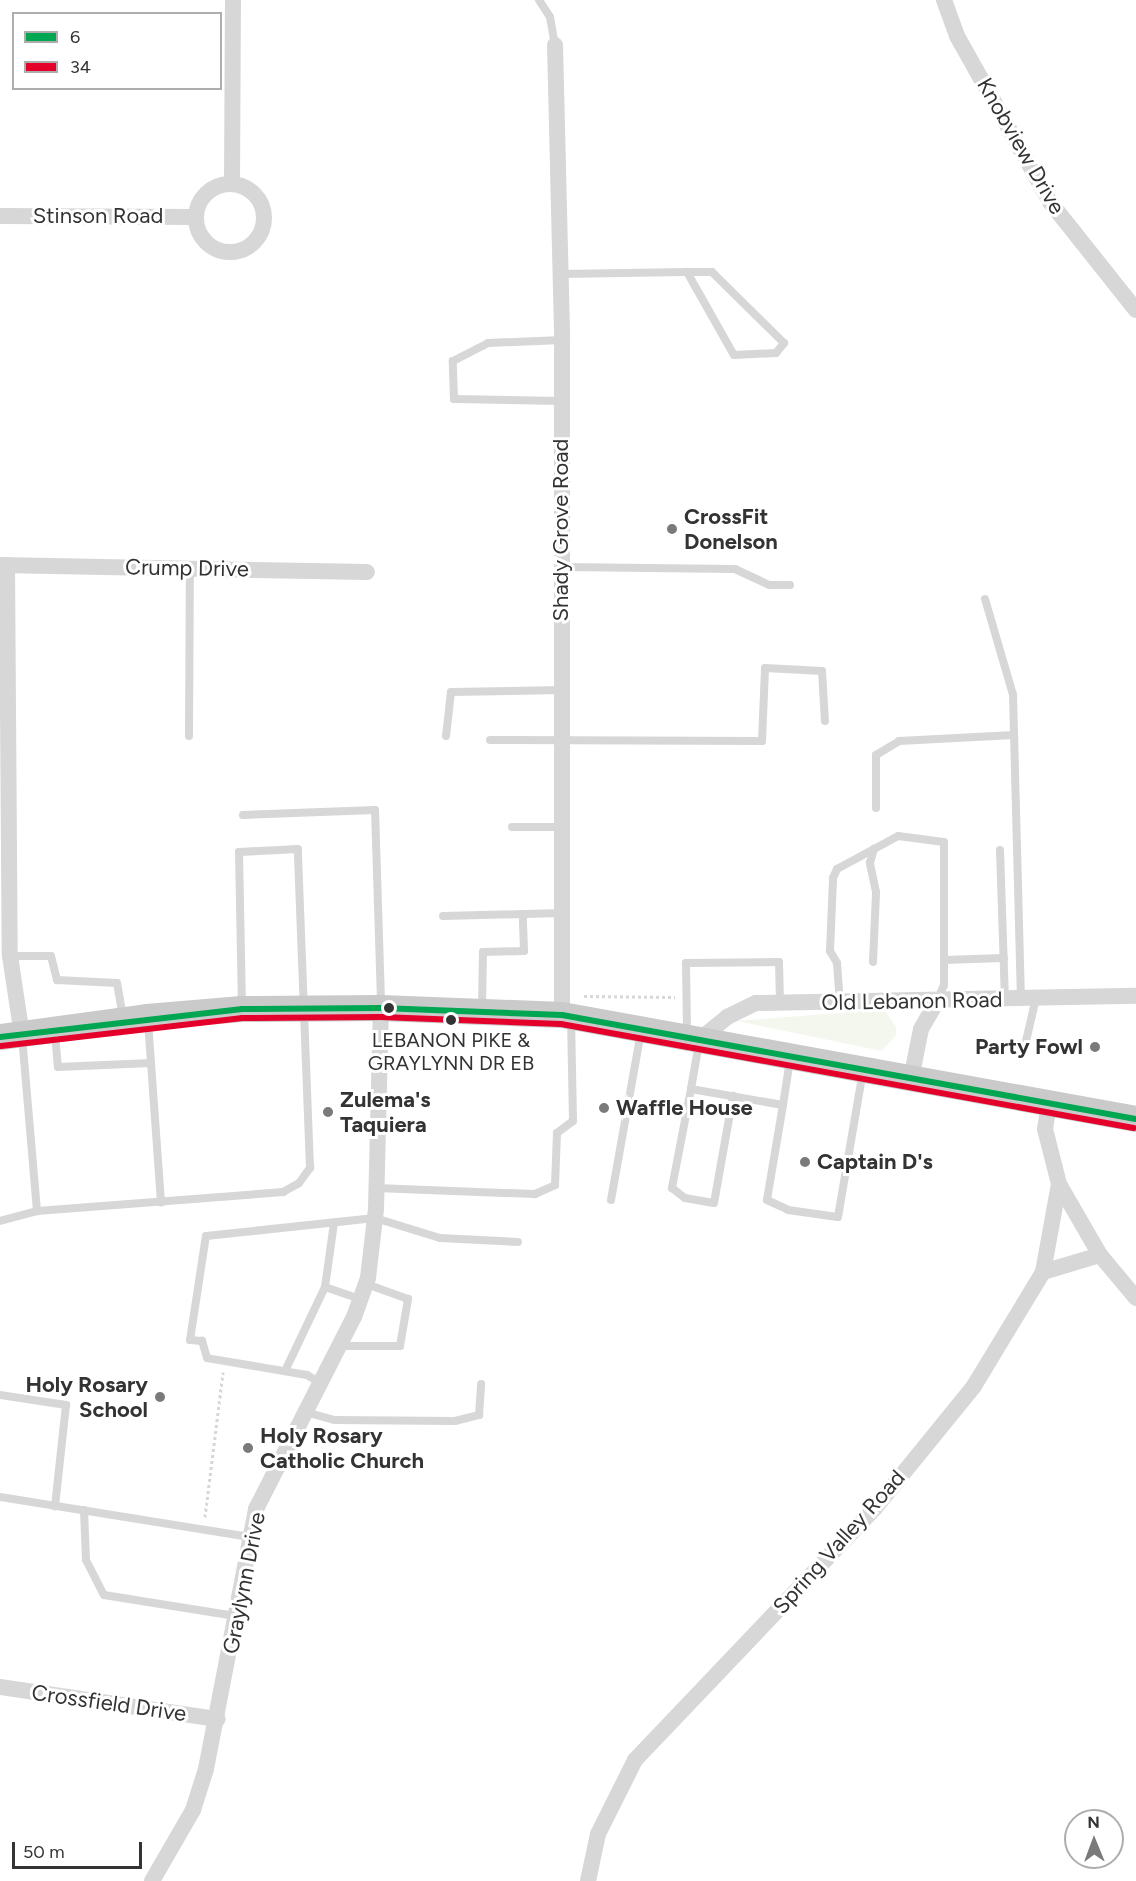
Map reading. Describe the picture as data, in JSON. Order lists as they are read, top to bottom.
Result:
{
  "streets": {
    "street": [
      "Knobview Drive",
      "Stinson Road",
      "Shady Grove Road",
      "Crump Drive",
      "Old Lebanon Road",
      "Spring Valley Road",
      "Graylynn Drive",
      "Crossfield Drive"
    ]
  },
  "crossings": [
    ["Graylynn Drive", "Crossfield Drive"]
  ],
  "places": [
    "CrossFit Donelson",
    "LEBANON PIKE & GRAYLYNN DR EB",
    "Party Fowl",
    "Waffle House",
    "Zulema's Taquiera",
    "Captain D's",
    "Holy Rosary School",
    "Holy Rosary Catholic Church"
  ],
  "lines": ["transit line 6", "transit line 34"],
  "legend": ["6", "34"],
  "scale_bar": "50 m",
  "north": "top"
}
